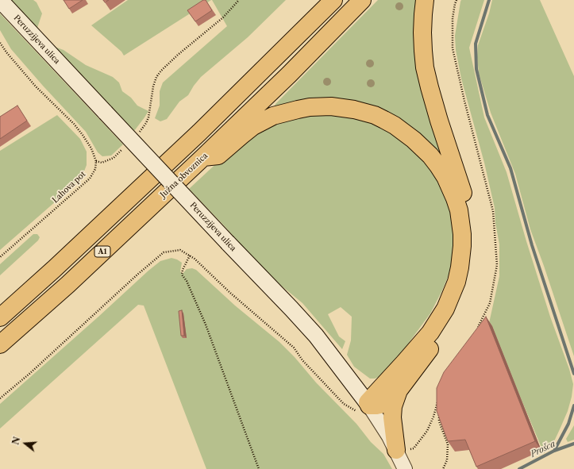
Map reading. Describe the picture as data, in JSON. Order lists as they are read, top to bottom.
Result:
{
  "streets": {
    "highway": ["Južna obvoznica", "A1"],
    "main road": ["Peruzzijeva ulica"],
    "path": ["Lahova pot"]
  },
  "water": ["Prošca"],
  "north": "left"
}
